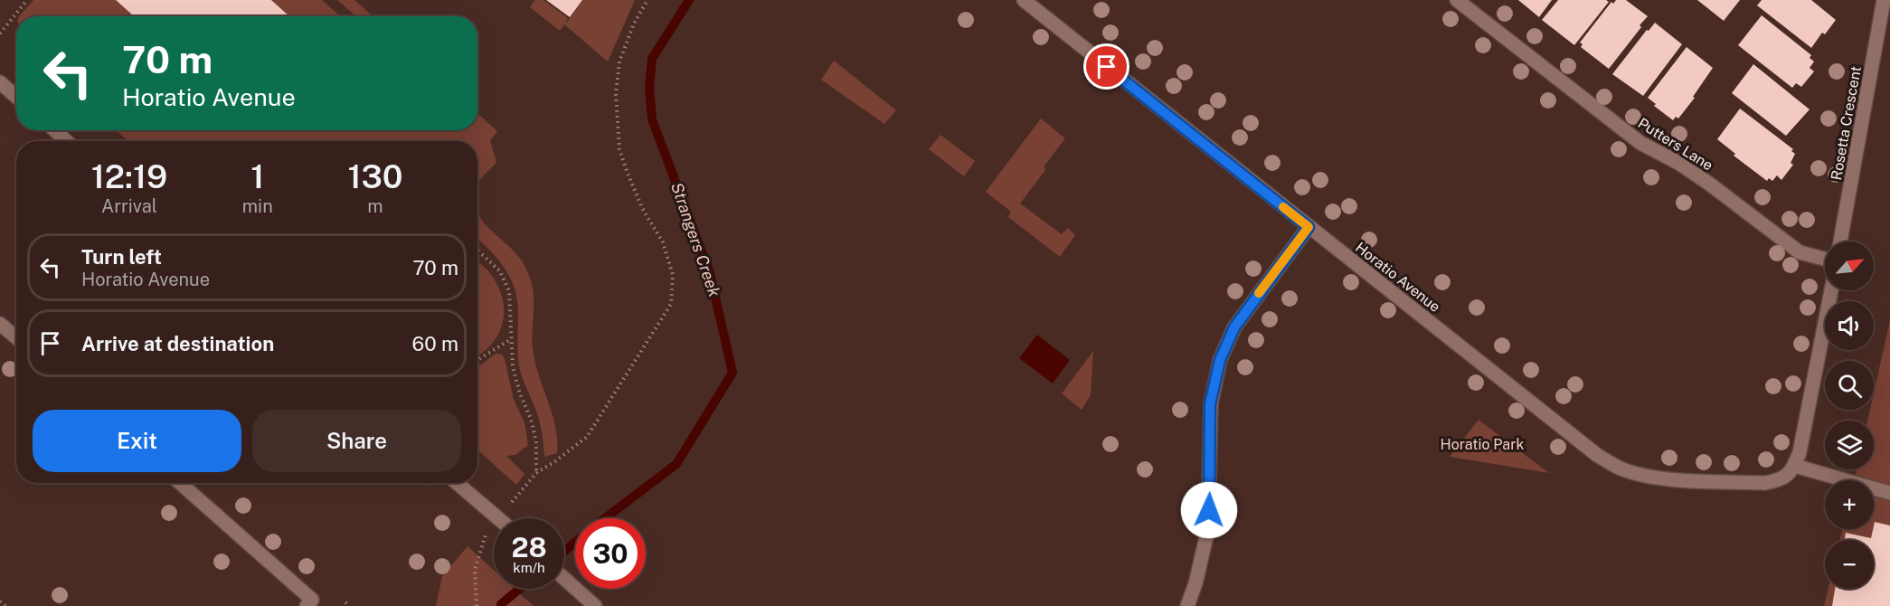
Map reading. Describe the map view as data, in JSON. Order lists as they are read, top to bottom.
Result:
{
  "streets": {
    "street": ["Rosetta Crescent", "Putters Lane", "Horatio Avenue"]
  },
  "water": ["Strangers Creek"],
  "parks": ["Horatio Park"],
  "north": "top right",
  "page": {
    "turn": ["70 m", "Horatio Avenue"],
    "eta": [
      "12:19",
      "Arrival",
      "1",
      "min",
      "130",
      "m"
    ],
    "list": [
      {
        "name": "Turn left",
        "note": "Horatio Avenue",
        "value": "70 m"
      },
      {
        "name": "Arrive at destination",
        "value": "60 m"
      }
    ],
    "map_buttons": ["+", "−"],
    "buttons": ["Exit", "Share"],
    "speed": "28 km/h",
    "limit": "30"
  }
}
